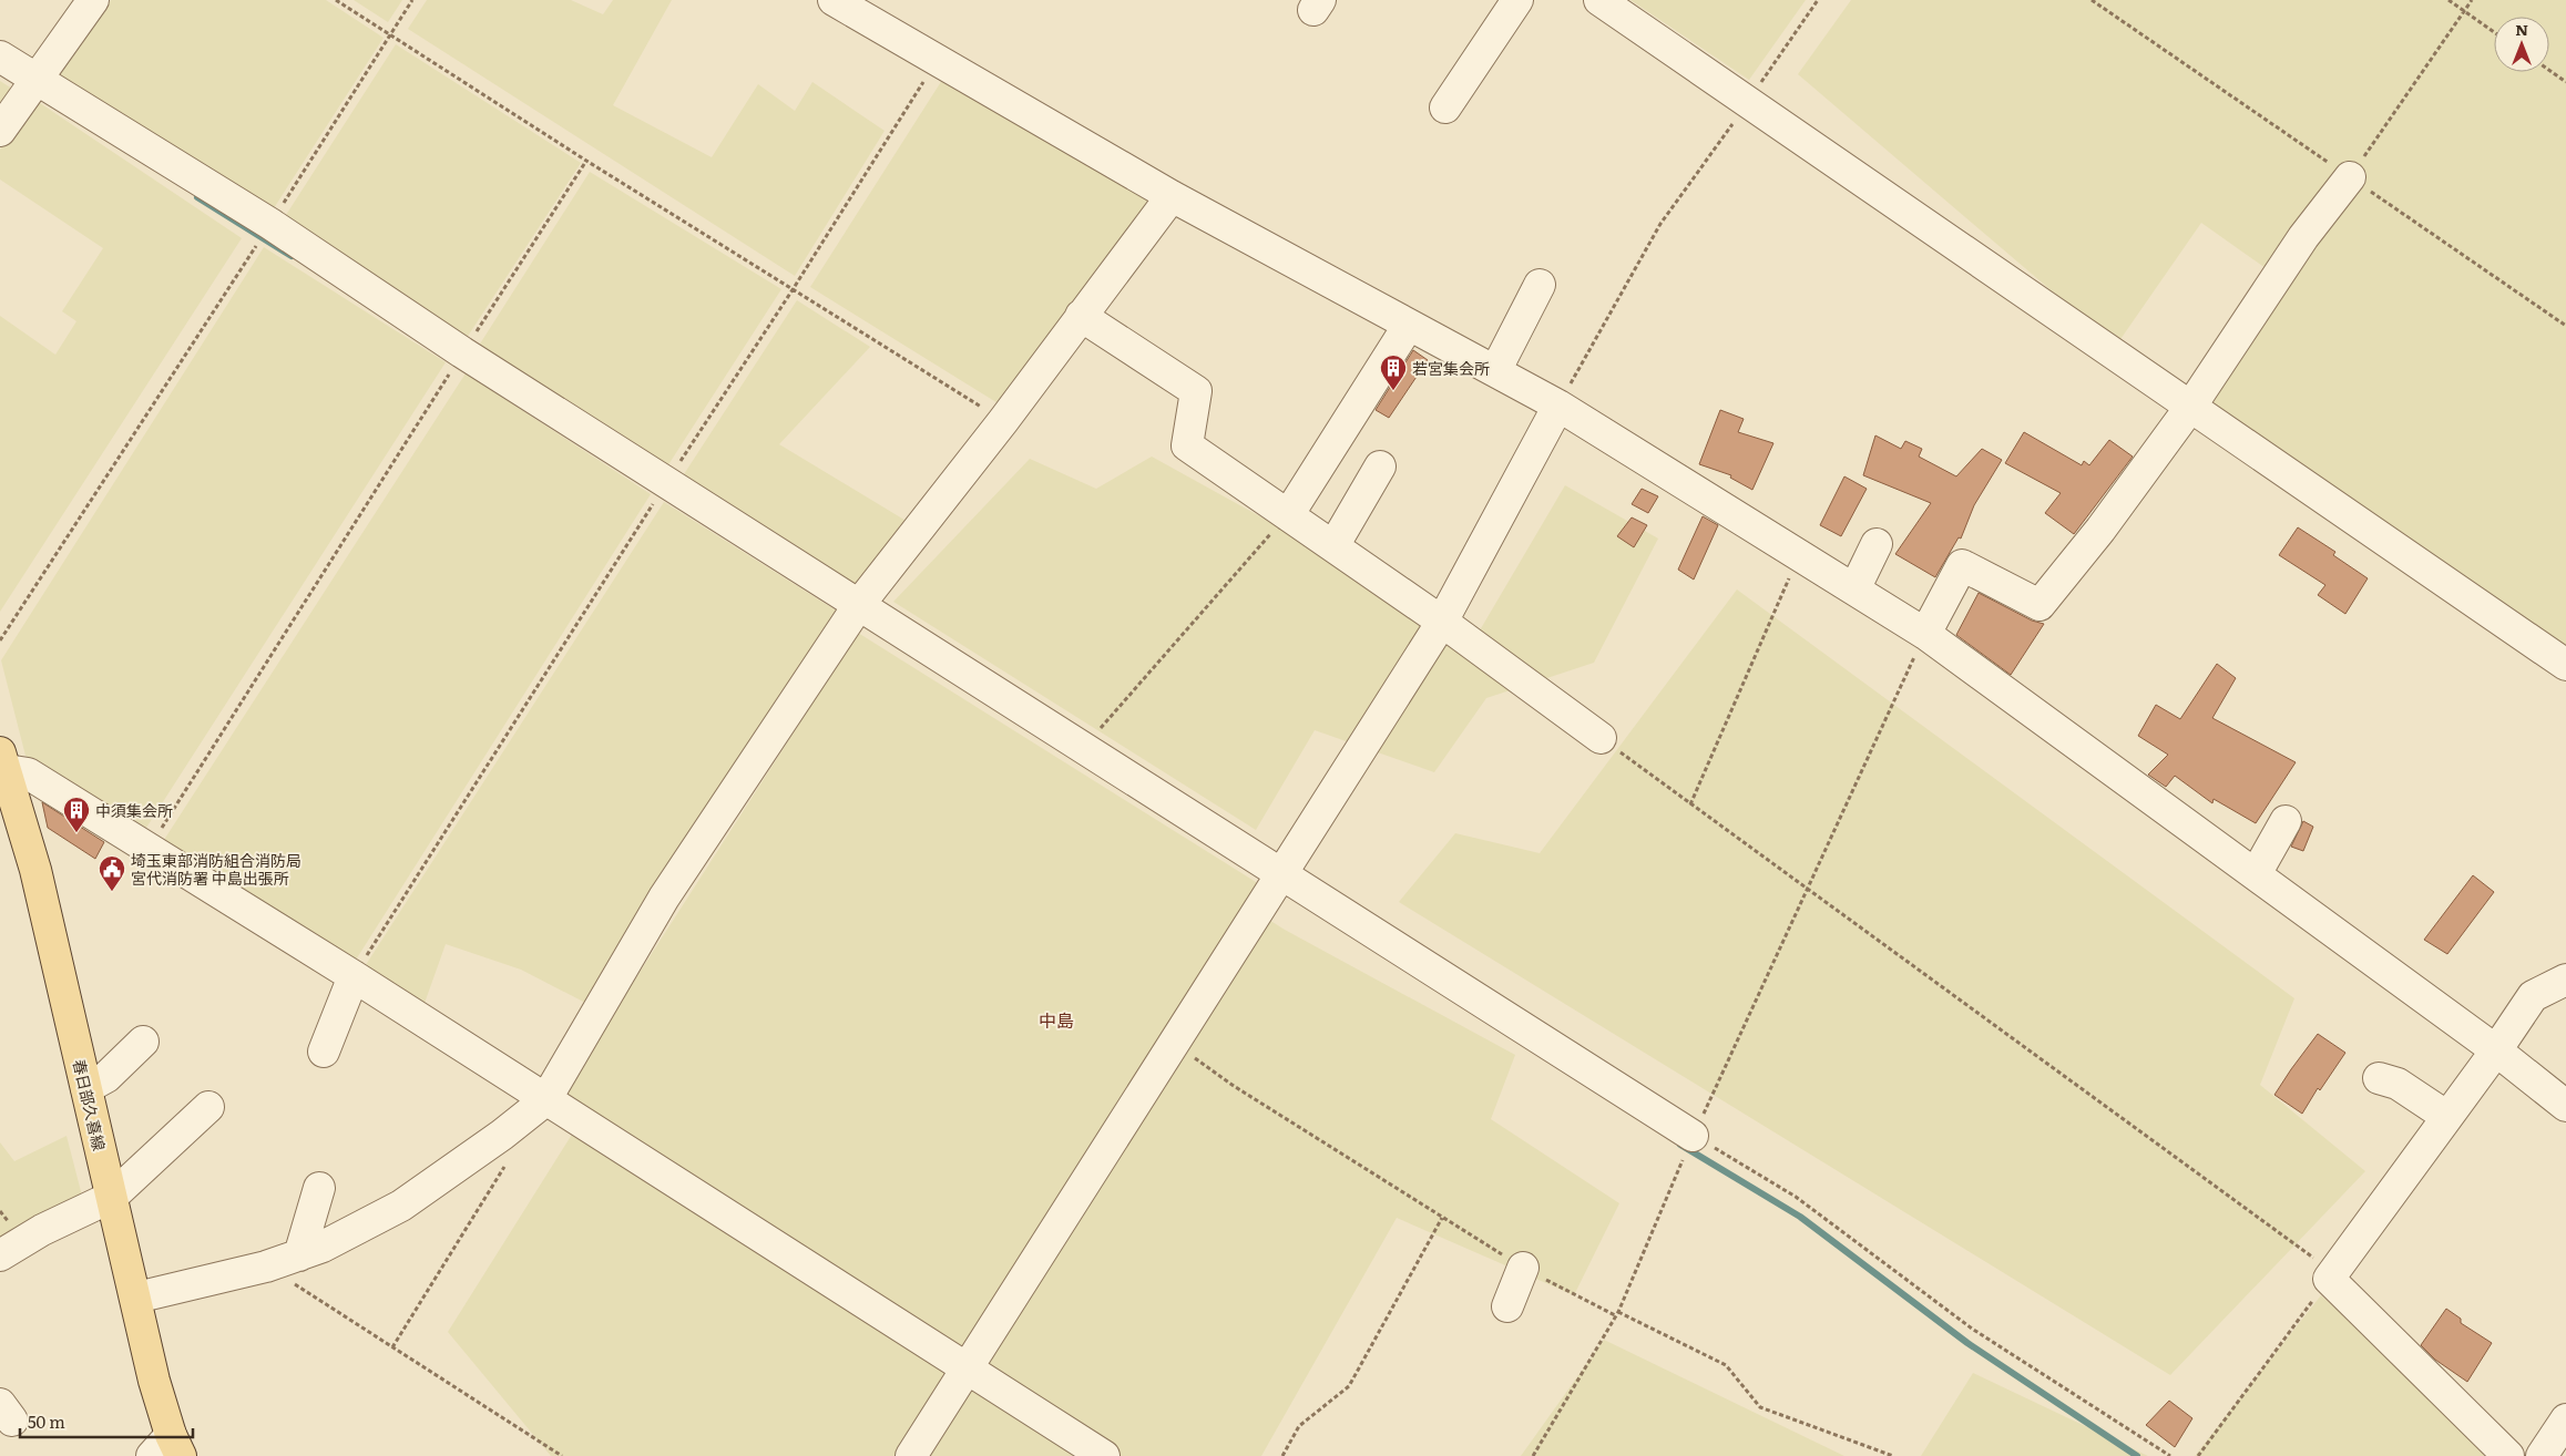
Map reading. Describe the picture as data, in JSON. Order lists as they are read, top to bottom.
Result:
{
  "streets": {
    "main road": ["春日部久喜線"]
  },
  "districts": ["中島"],
  "places": {
    "building": ["若宮集会所", "中須集会所"],
    "public building": ["埼玉東部消防組合消防局 宮代消防署 中島出張所"]
  },
  "scale_bar": "50 m",
  "north": "top"
}
